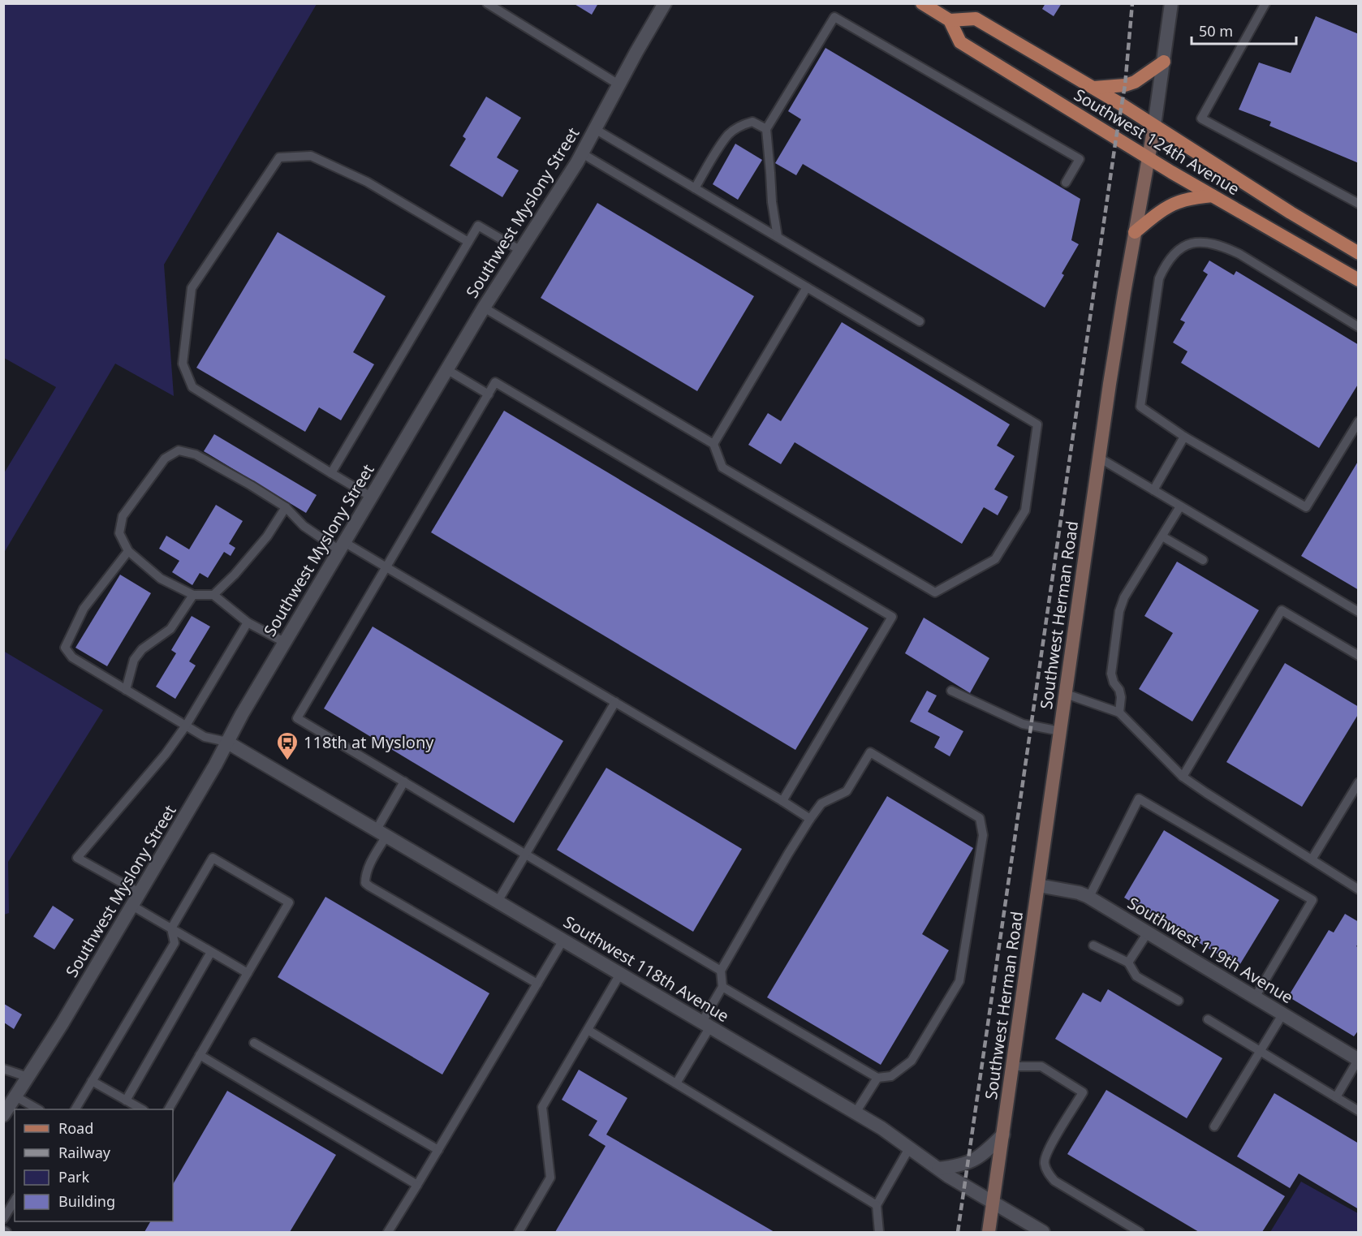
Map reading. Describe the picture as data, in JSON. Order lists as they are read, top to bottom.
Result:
{
  "streets": {
    "main road": ["Southwest 124th Avenue", "Southwest Herman Road"],
    "street": ["Southwest Myslony Street", "Southwest 119th Avenue", "Southwest 118th Avenue"]
  },
  "crossings": [
    ["Southwest 124th Avenue", "Southwest Herman Road"],
    ["Southwest Myslony Street", "Southwest 118th Avenue"],
    ["Southwest Herman Road", "Southwest 119th Avenue"],
    ["Southwest Herman Road", "Southwest 118th Avenue"]
  ],
  "places": {
    "bus stop": ["118th at Myslony"]
  },
  "legend": [
    "Road",
    "Railway",
    "Park",
    "Building"
  ],
  "scale_bar": "50 m"
}
